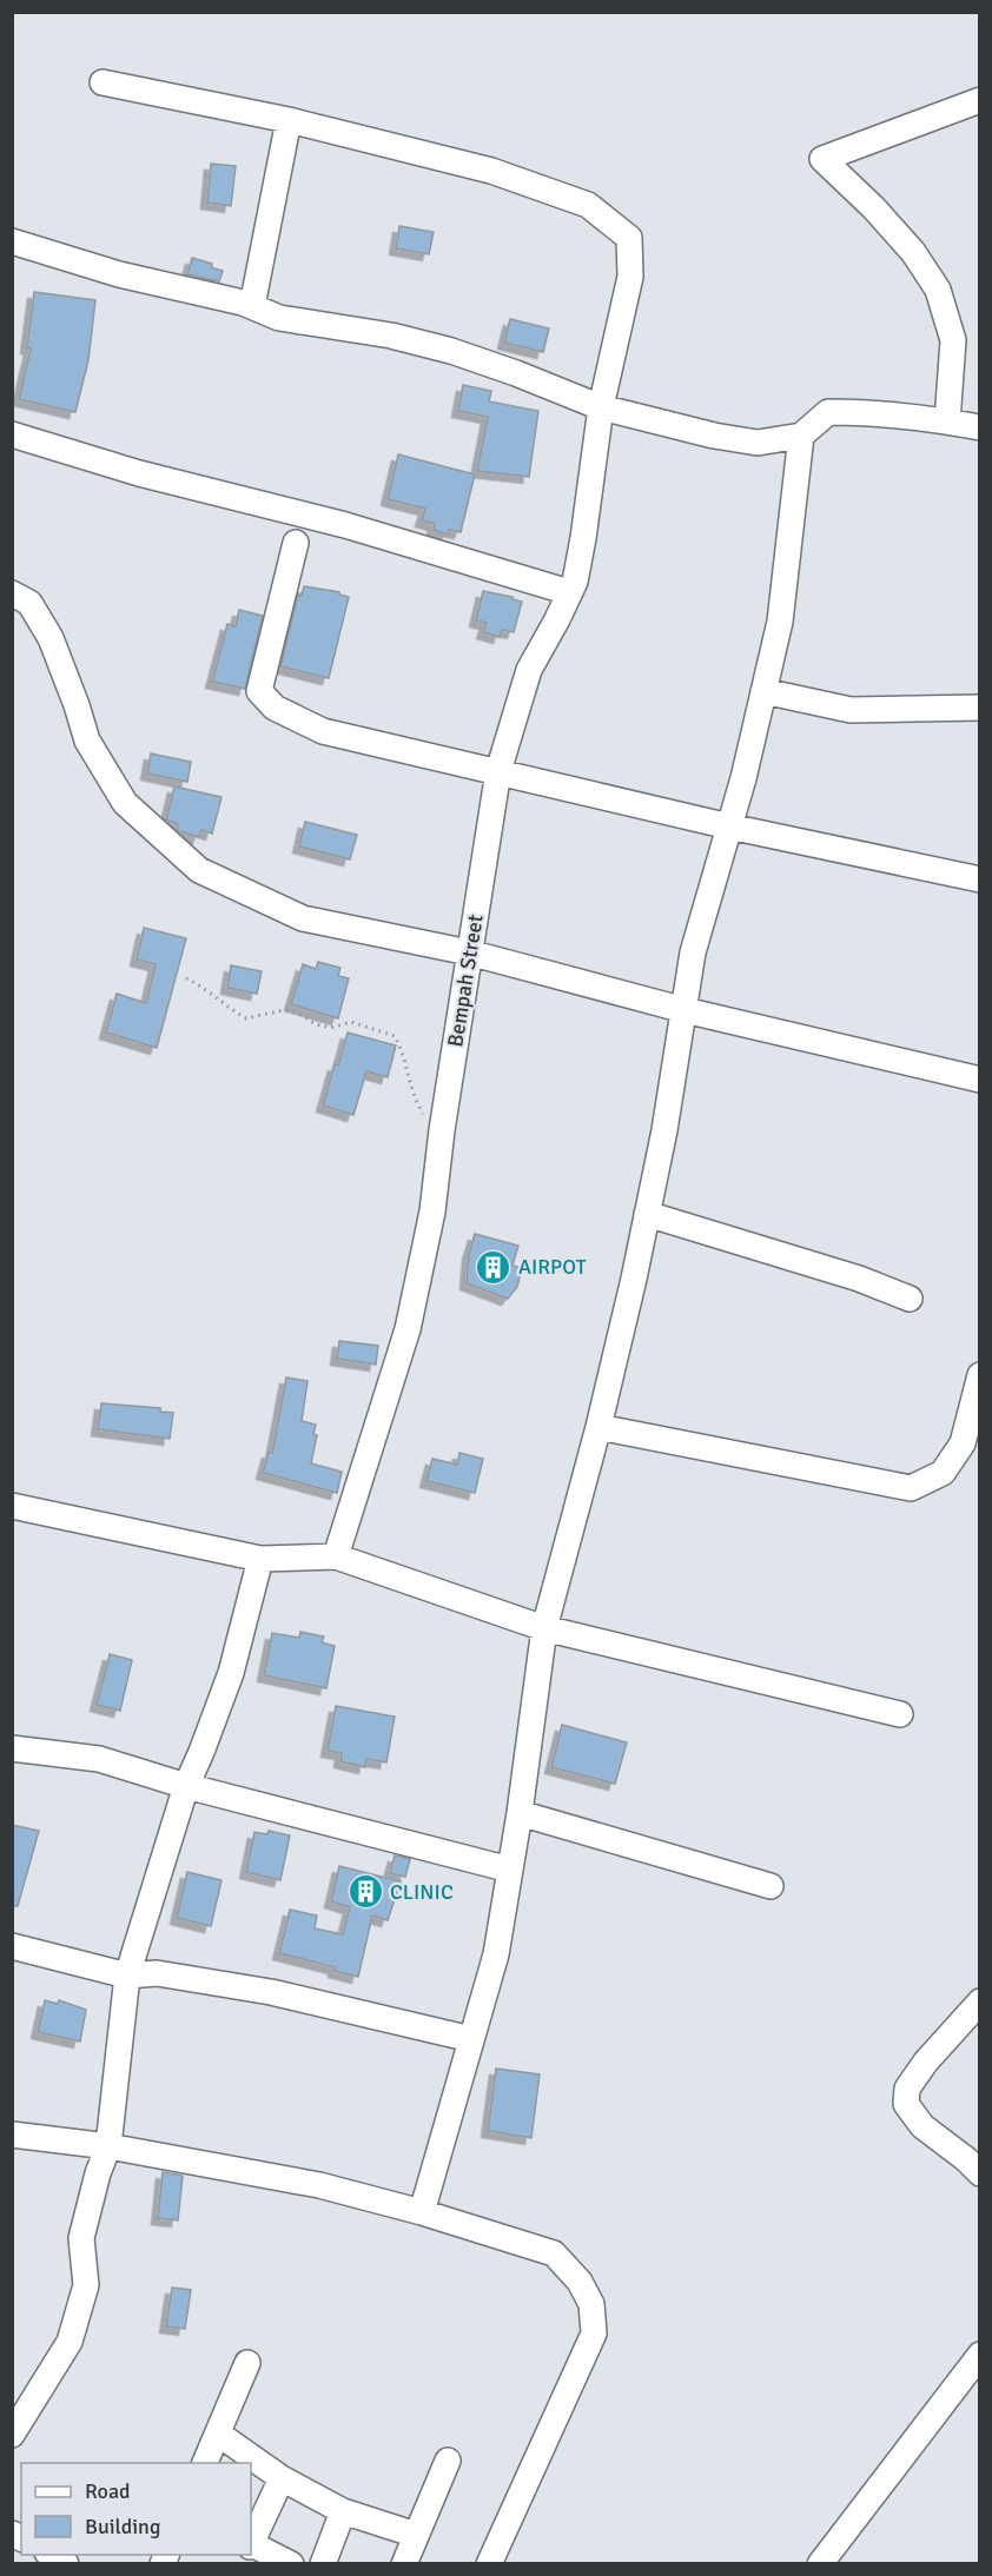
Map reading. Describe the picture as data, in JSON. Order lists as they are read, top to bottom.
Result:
{
  "streets": {
    "street": ["Bempah Street"]
  },
  "places": {
    "building": ["AIRPOT", "CLINIC"]
  },
  "legend": ["Road", "Building"]
}
